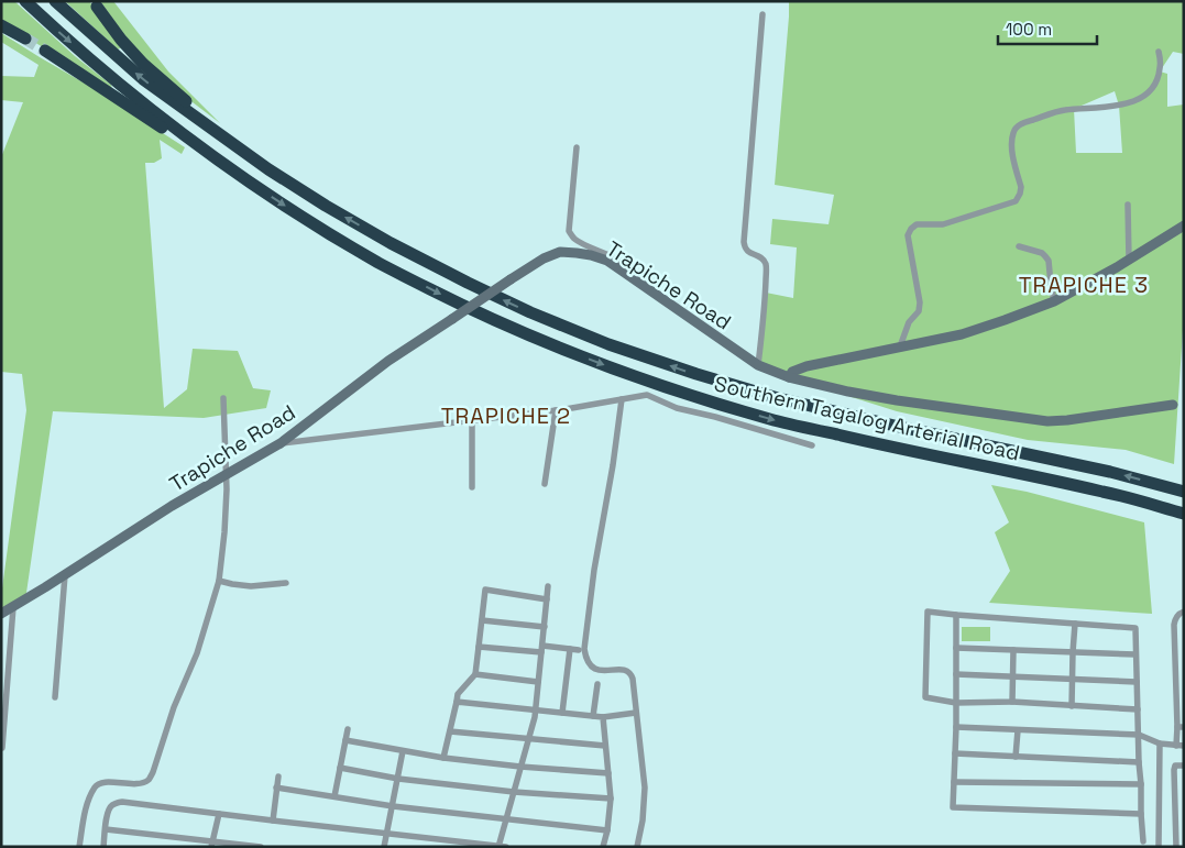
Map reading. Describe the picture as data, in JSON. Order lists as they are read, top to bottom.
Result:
{
  "streets": {
    "highway": ["Southern Tagalog Arterial Road"],
    "street": ["Trapiche Road"]
  },
  "districts": ["TRAPICHE 3", "TRAPICHE 2"],
  "scale_bar": "100 m"
}
